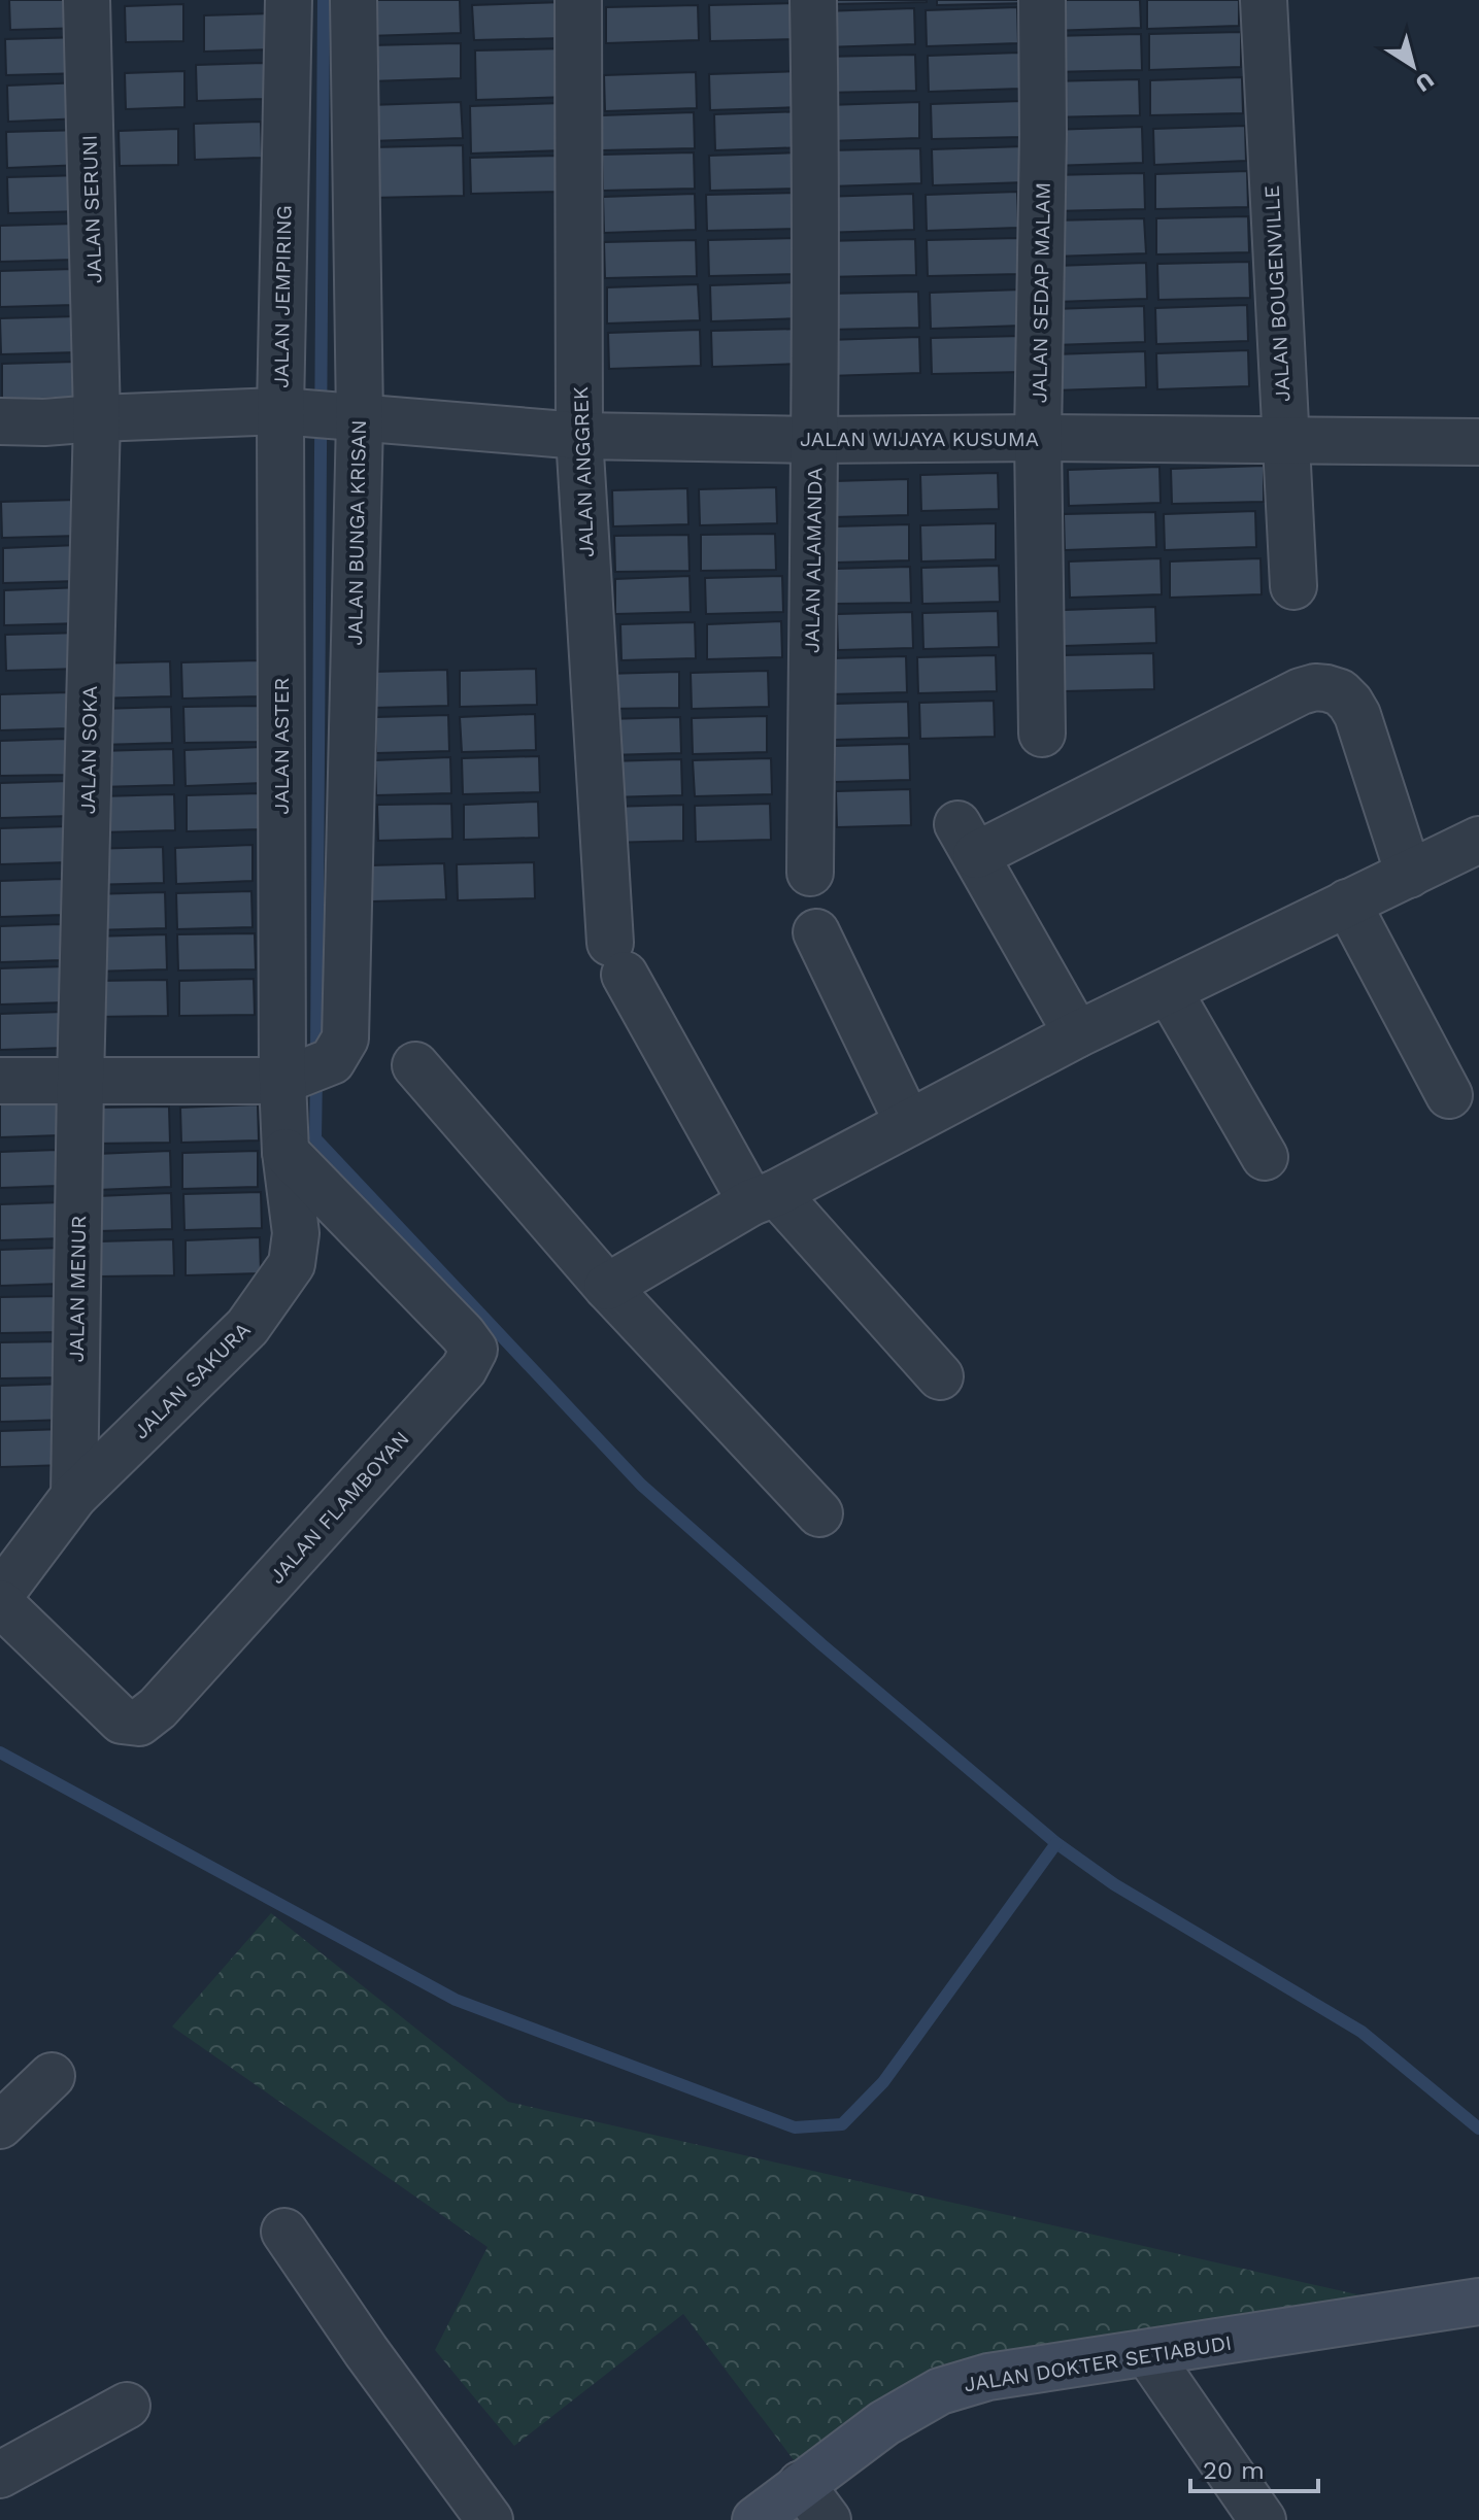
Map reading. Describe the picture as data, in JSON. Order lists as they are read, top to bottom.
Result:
{
  "streets": {
    "main road": ["JALAN DOKTER SETIABUDI"],
    "street": [
      "JALAN SERUNI",
      "JALAN SEDAP MALAM",
      "JALAN BOUGENVILLE",
      "JALAN JEMPIRING",
      "JALAN WIJAYA KUSUMA",
      "JALAN ANGGREK",
      "JALAN BUNGA KRISAN",
      "JALAN ALAMANDA",
      "JALAN ASTER",
      "JALAN SOKA",
      "JALAN MENUR",
      "JALAN SAKURA",
      "JALAN FLAMBOYAN"
    ]
  },
  "crossings": [
    ["JALAN SERUNI", "JALAN JEMPIRING"],
    ["JALAN SERUNI", "JALAN SOKA"],
    ["JALAN SEDAP MALAM", "JALAN WIJAYA KUSUMA"],
    ["JALAN BOUGENVILLE", "JALAN WIJAYA KUSUMA"],
    ["JALAN JEMPIRING", "JALAN WIJAYA KUSUMA"],
    ["JALAN JEMPIRING", "JALAN ASTER"],
    ["JALAN JEMPIRING", "JALAN SOKA"],
    ["JALAN WIJAYA KUSUMA", "JALAN ANGGREK"],
    ["JALAN WIJAYA KUSUMA", "JALAN BUNGA KRISAN"],
    ["JALAN WIJAYA KUSUMA", "JALAN ALAMANDA"],
    ["JALAN WIJAYA KUSUMA", "JALAN ASTER"],
    ["JALAN BUNGA KRISAN", "JALAN ASTER"],
    ["JALAN BUNGA KRISAN", "JALAN SAKURA"],
    ["JALAN ASTER", "JALAN SAKURA"],
    ["JALAN SOKA", "JALAN MENUR"],
    ["JALAN MENUR", "JALAN SAKURA"],
    ["JALAN SAKURA", "JALAN FLAMBOYAN"]
  ],
  "scale_bar": "20 m",
  "north": "bottom right"
}
